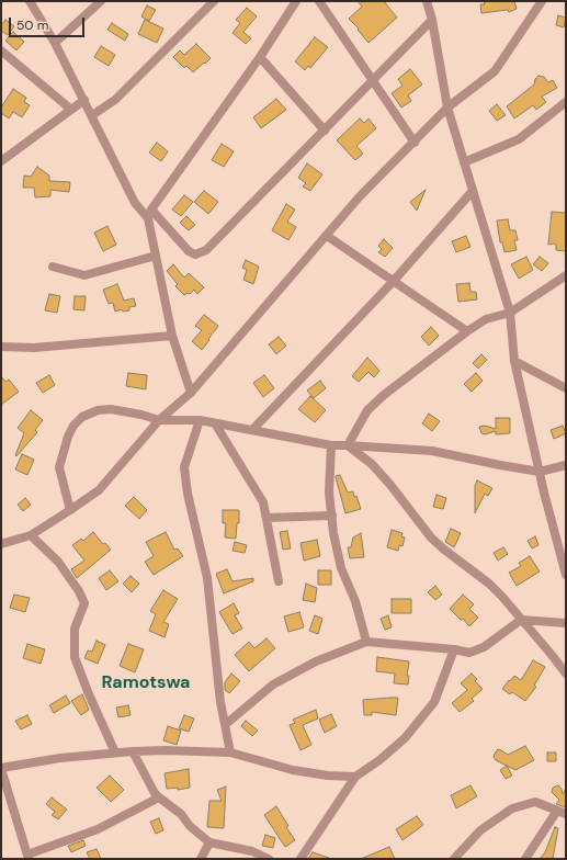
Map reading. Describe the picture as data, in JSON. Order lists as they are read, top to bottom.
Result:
{
  "districts": ["Ramotswa"],
  "scale_bar": "50 m"
}
